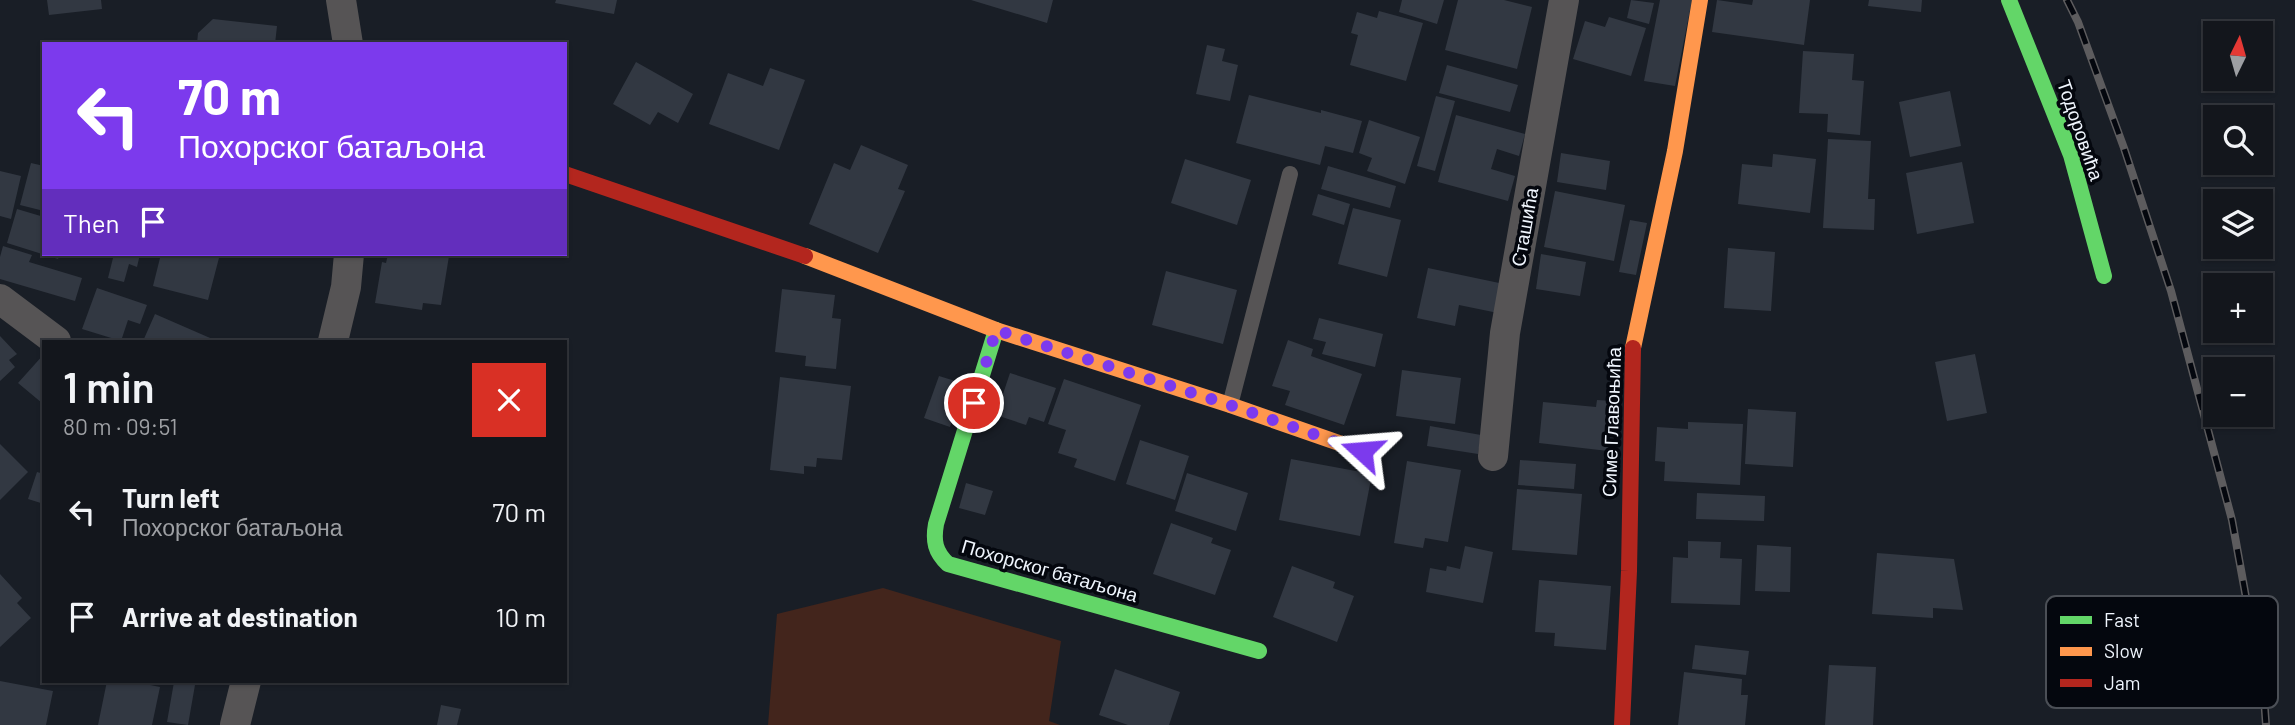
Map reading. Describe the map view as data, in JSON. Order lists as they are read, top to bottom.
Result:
{
  "streets": {
    "street": [
      "Тодоровића",
      "Сташића",
      "Симе Главоњића",
      "Похорског батаљона"
    ]
  },
  "legend": ["Fast", "Slow", "Jam"],
  "north": "top",
  "page": {
    "map_buttons": ["+", "−"],
    "turn": ["70 m", "Похорског батаљона"],
    "then": "Then",
    "heading": ["1 min", "80 m · 09:51"],
    "list": [
      {
        "name": "Turn left",
        "note": "Похорског батаљона",
        "value": "70 m"
      },
      {
        "name": "Arrive at destination",
        "value": "10 m"
      }
    ]
  }
}
